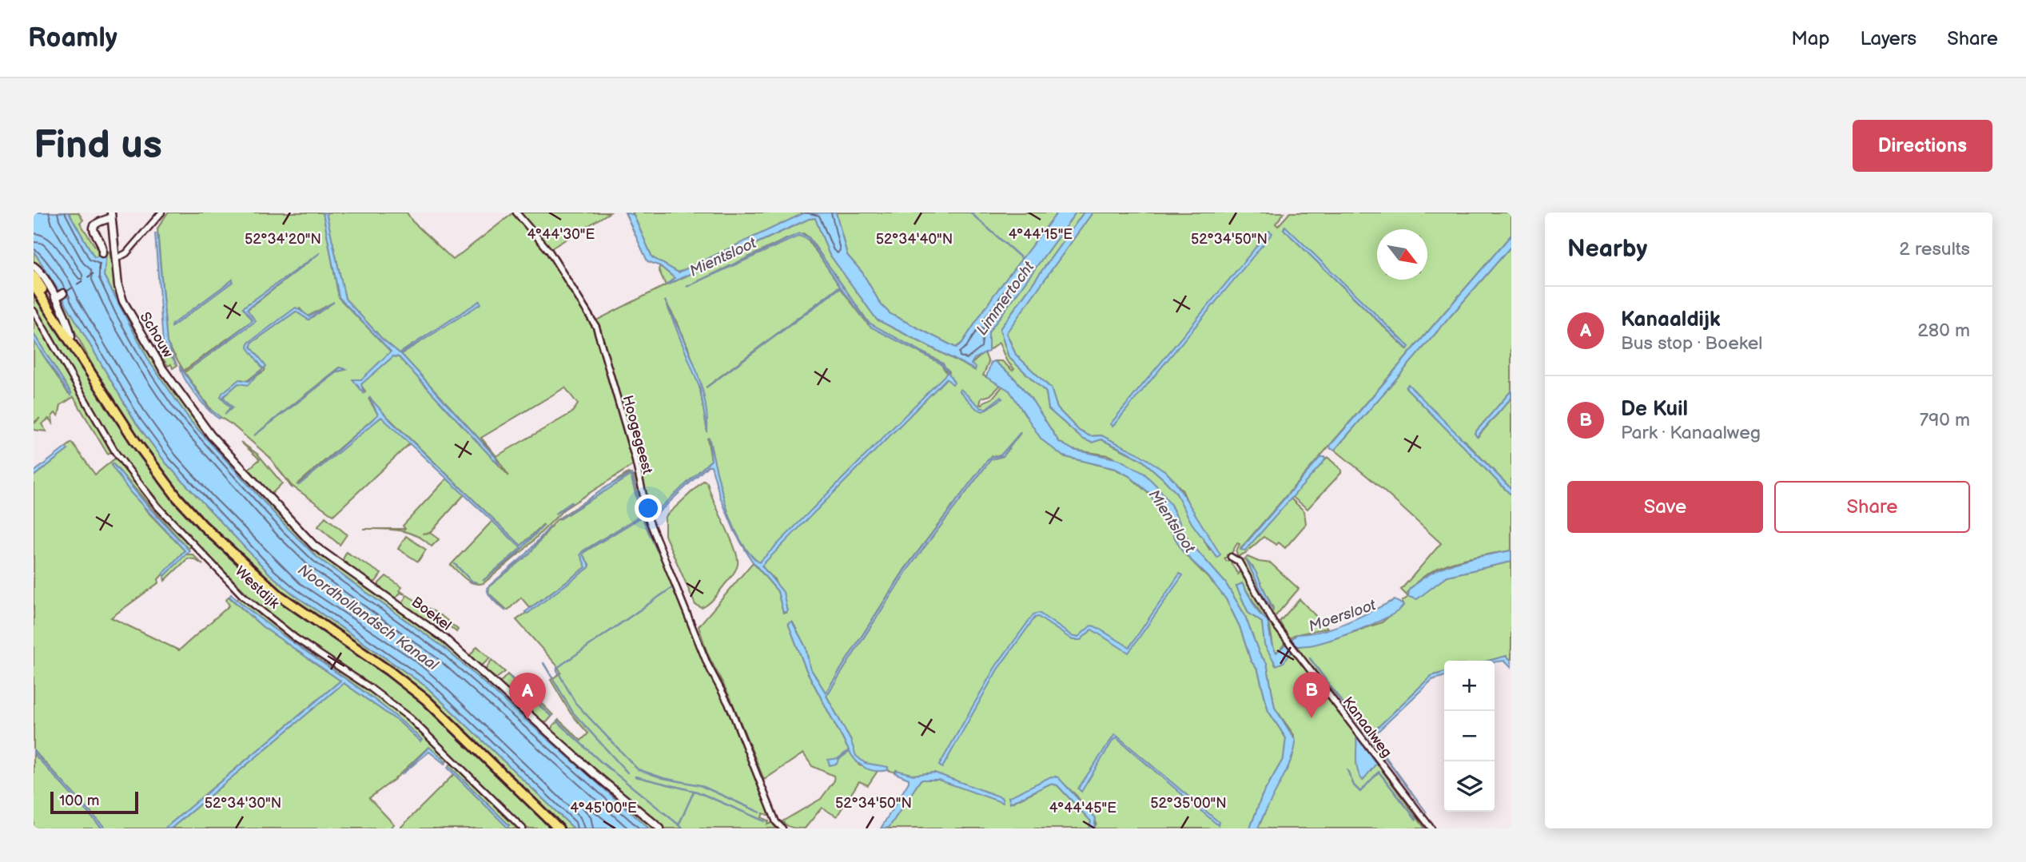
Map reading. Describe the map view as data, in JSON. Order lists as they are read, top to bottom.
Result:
{
  "streets": {
    "main road": ["Westdijk"],
    "street": [
      "Schouw",
      "Hoogegeest",
      "Boekel",
      "Kanaalweg"
    ]
  },
  "crossings": [
    ["Schouw", "Boekel"]
  ],
  "water": [
    "Mientsloot",
    "Limmertocht",
    "Moersloot",
    "Noordhollandsch Kanaal"
  ],
  "scale_bar": "100 m",
  "north": "bottom right",
  "page": {
    "header": "Roamly",
    "nav": ["Map", "Layers", "Share"],
    "buttons": [
      "Directions",
      ["Save", "Share"]
    ],
    "title": "Find us",
    "heading": ["Nearby", "2 results"],
    "list": [
      {
        "mark": "A",
        "name": "Kanaaldijk",
        "note": "Bus stop · Boekel",
        "value": "280 m"
      },
      {
        "mark": "B",
        "name": "De Kuil",
        "note": "Park · Kanaalweg",
        "value": "790 m"
      }
    ],
    "map_buttons": ["+", "−"],
    "pins": ["B", "A"],
    "scale": "100 m"
  },
  "coordinates": [
    "4°44'30\"E",
    "4°44'15\"E",
    "52°34'20\"N",
    "52°34'40\"N",
    "52°34'50\"N",
    "52°34'30\"N",
    "52°35'00\"N",
    "4°45'00\"E",
    "4°44'45\"E"
  ]
}
